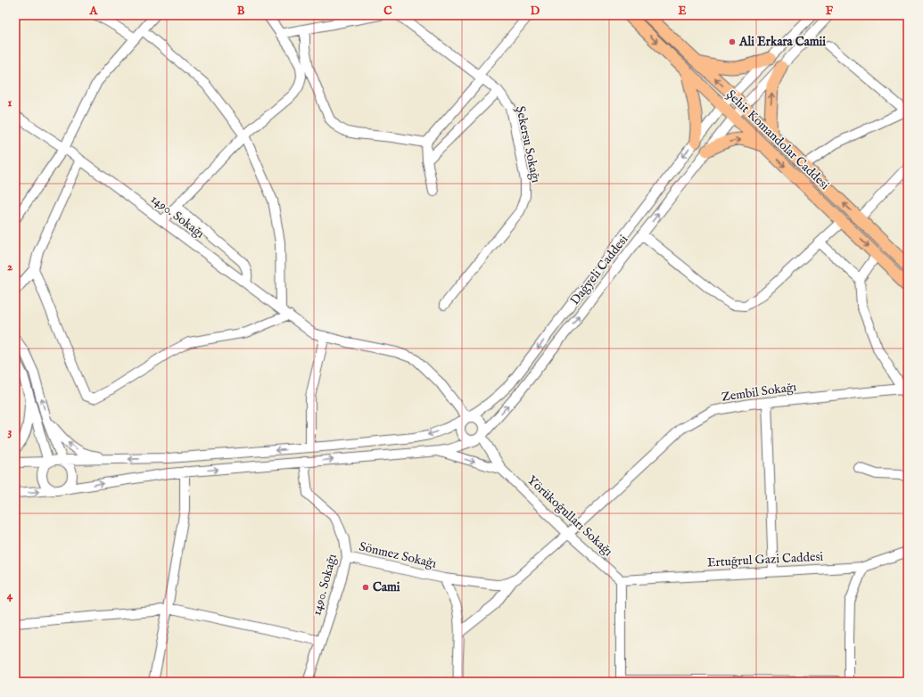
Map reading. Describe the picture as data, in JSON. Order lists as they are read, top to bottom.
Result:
{
  "streets": {
    "main road": ["Şehit Komandolar Caddesi"],
    "street": [
      "Şekersu Sokağı",
      "1490. Sokağı",
      "Dağyeli Caddesi",
      "Zembil Sokağı",
      "Yörükoğulları Sokağı",
      "Sönmez Sokağı",
      "Ertuğrul Gazi Caddesi"
    ]
  },
  "crossings": [
    ["Şehit Komandolar Caddesi", "Dağyeli Caddesi"],
    ["1490. Sokağı", "Dağyeli Caddesi"],
    ["1490. Sokağı", "Sönmez Sokağı"],
    ["Zembil Sokağı", "Yörükoğulları Sokağı"],
    ["Zembil Sokağı", "Sönmez Sokağı"],
    ["Yörükoğulları Sokağı", "Ertuğrul Gazi Caddesi"]
  ],
  "places": ["Ali Erkara Camii", "Cami"],
  "grid": {
    "columns": [
      "A",
      "B",
      "C",
      "D",
      "E",
      "F"
    ],
    "rows": [
      "1",
      "2",
      "3",
      "4"
    ]
  }
}
